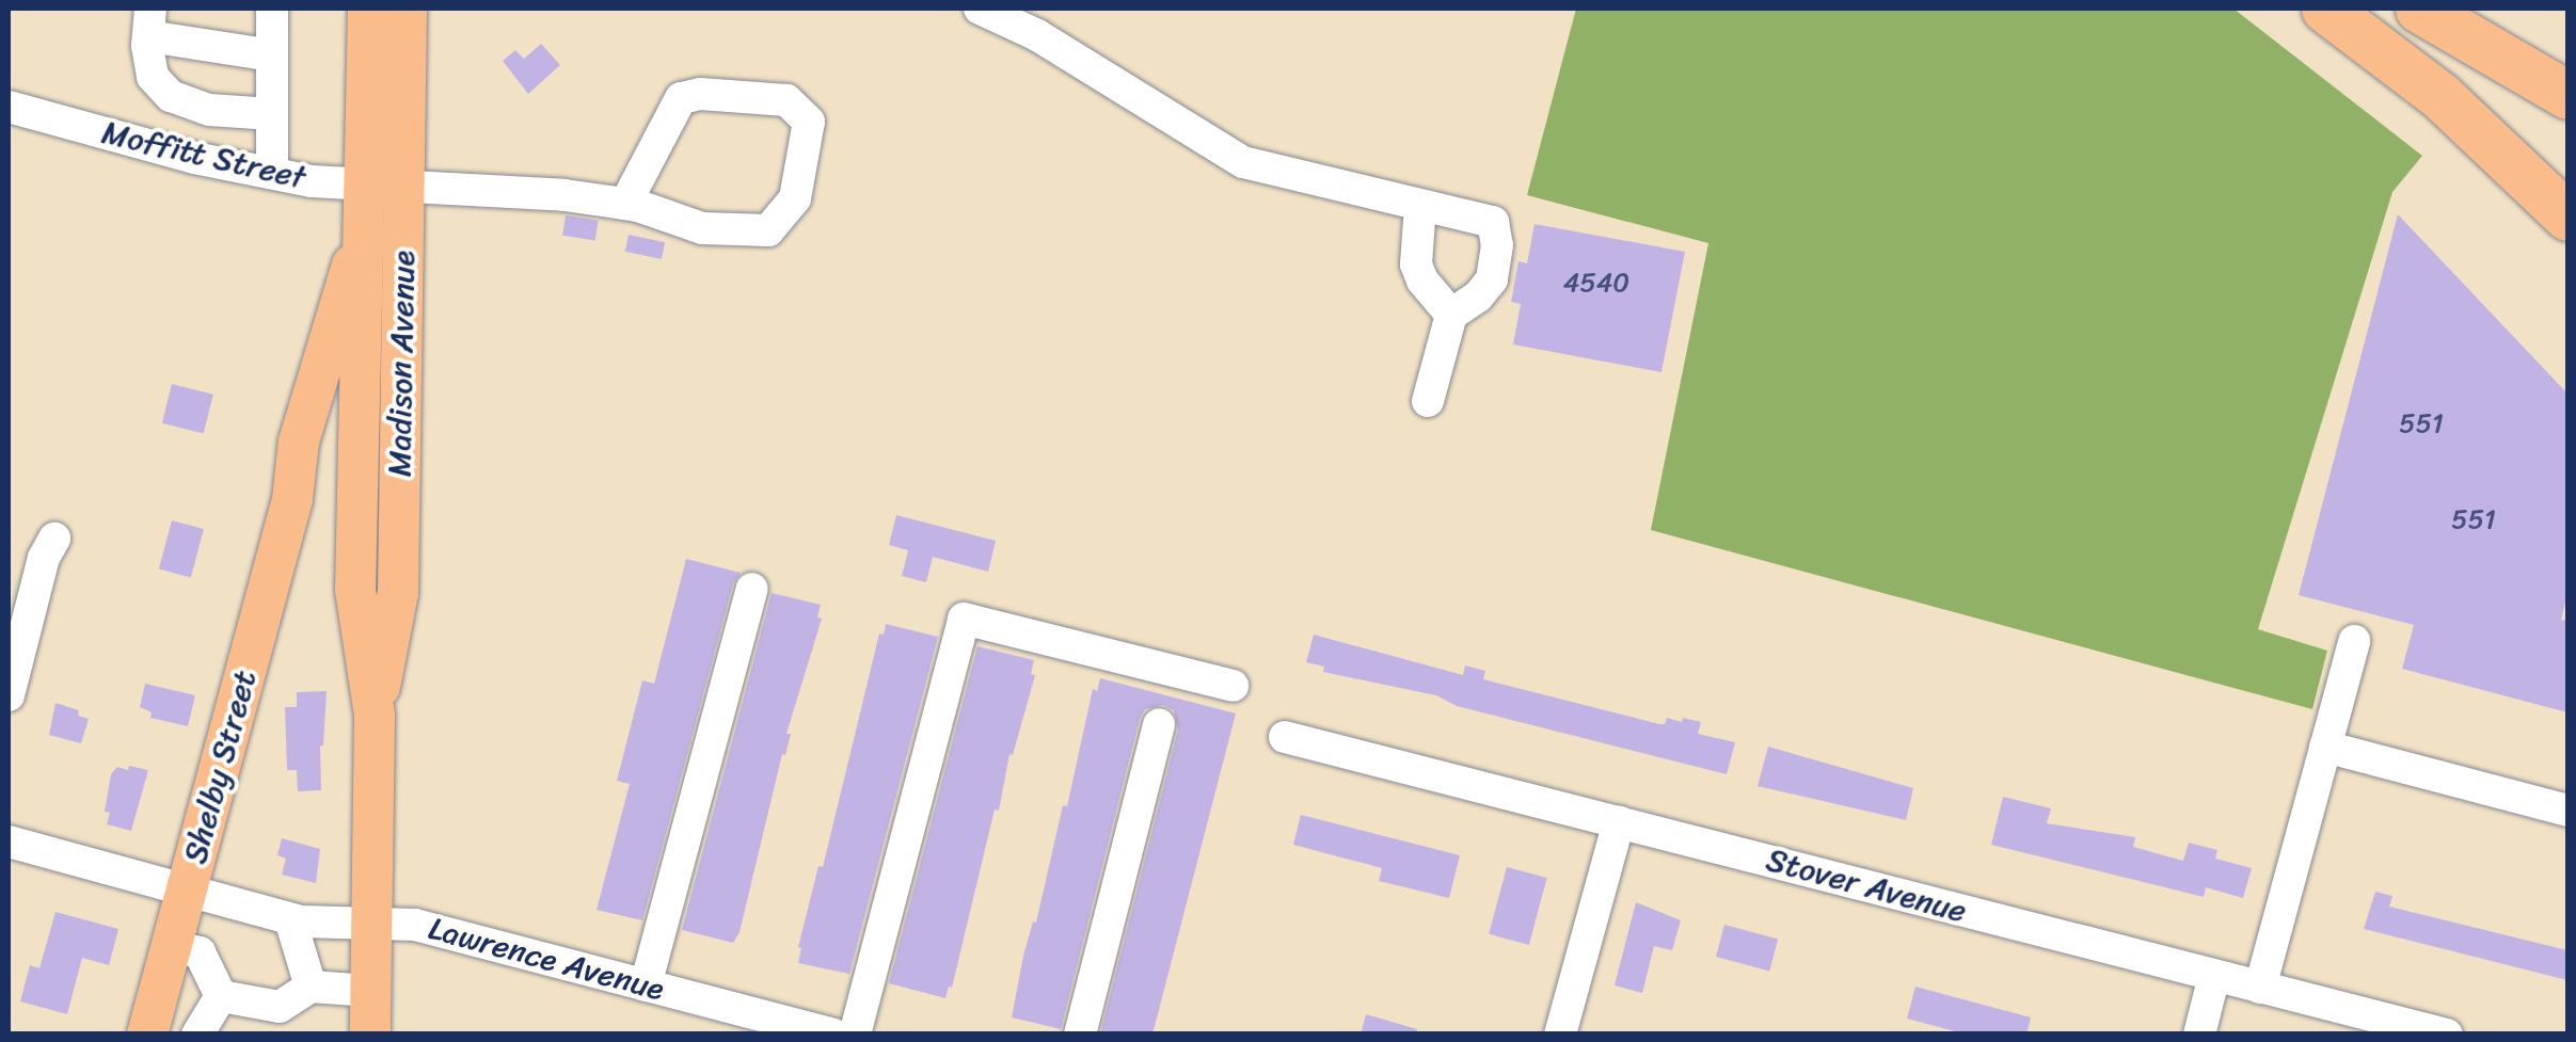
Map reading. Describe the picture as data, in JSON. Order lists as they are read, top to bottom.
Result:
{
  "streets": {
    "main road": ["Madison Avenue", "Shelby Street"],
    "street": ["Moffitt Street", "Stover Avenue", "Lawrence Avenue"]
  },
  "crossings": [
    ["Moffitt Street", "Madison Avenue"],
    ["Madison Avenue", "Shelby Street"],
    ["Madison Avenue", "Lawrence Avenue"],
    ["Shelby Street", "Lawrence Avenue"]
  ],
  "house_numbers": ["4540", "551", "551"]
}
